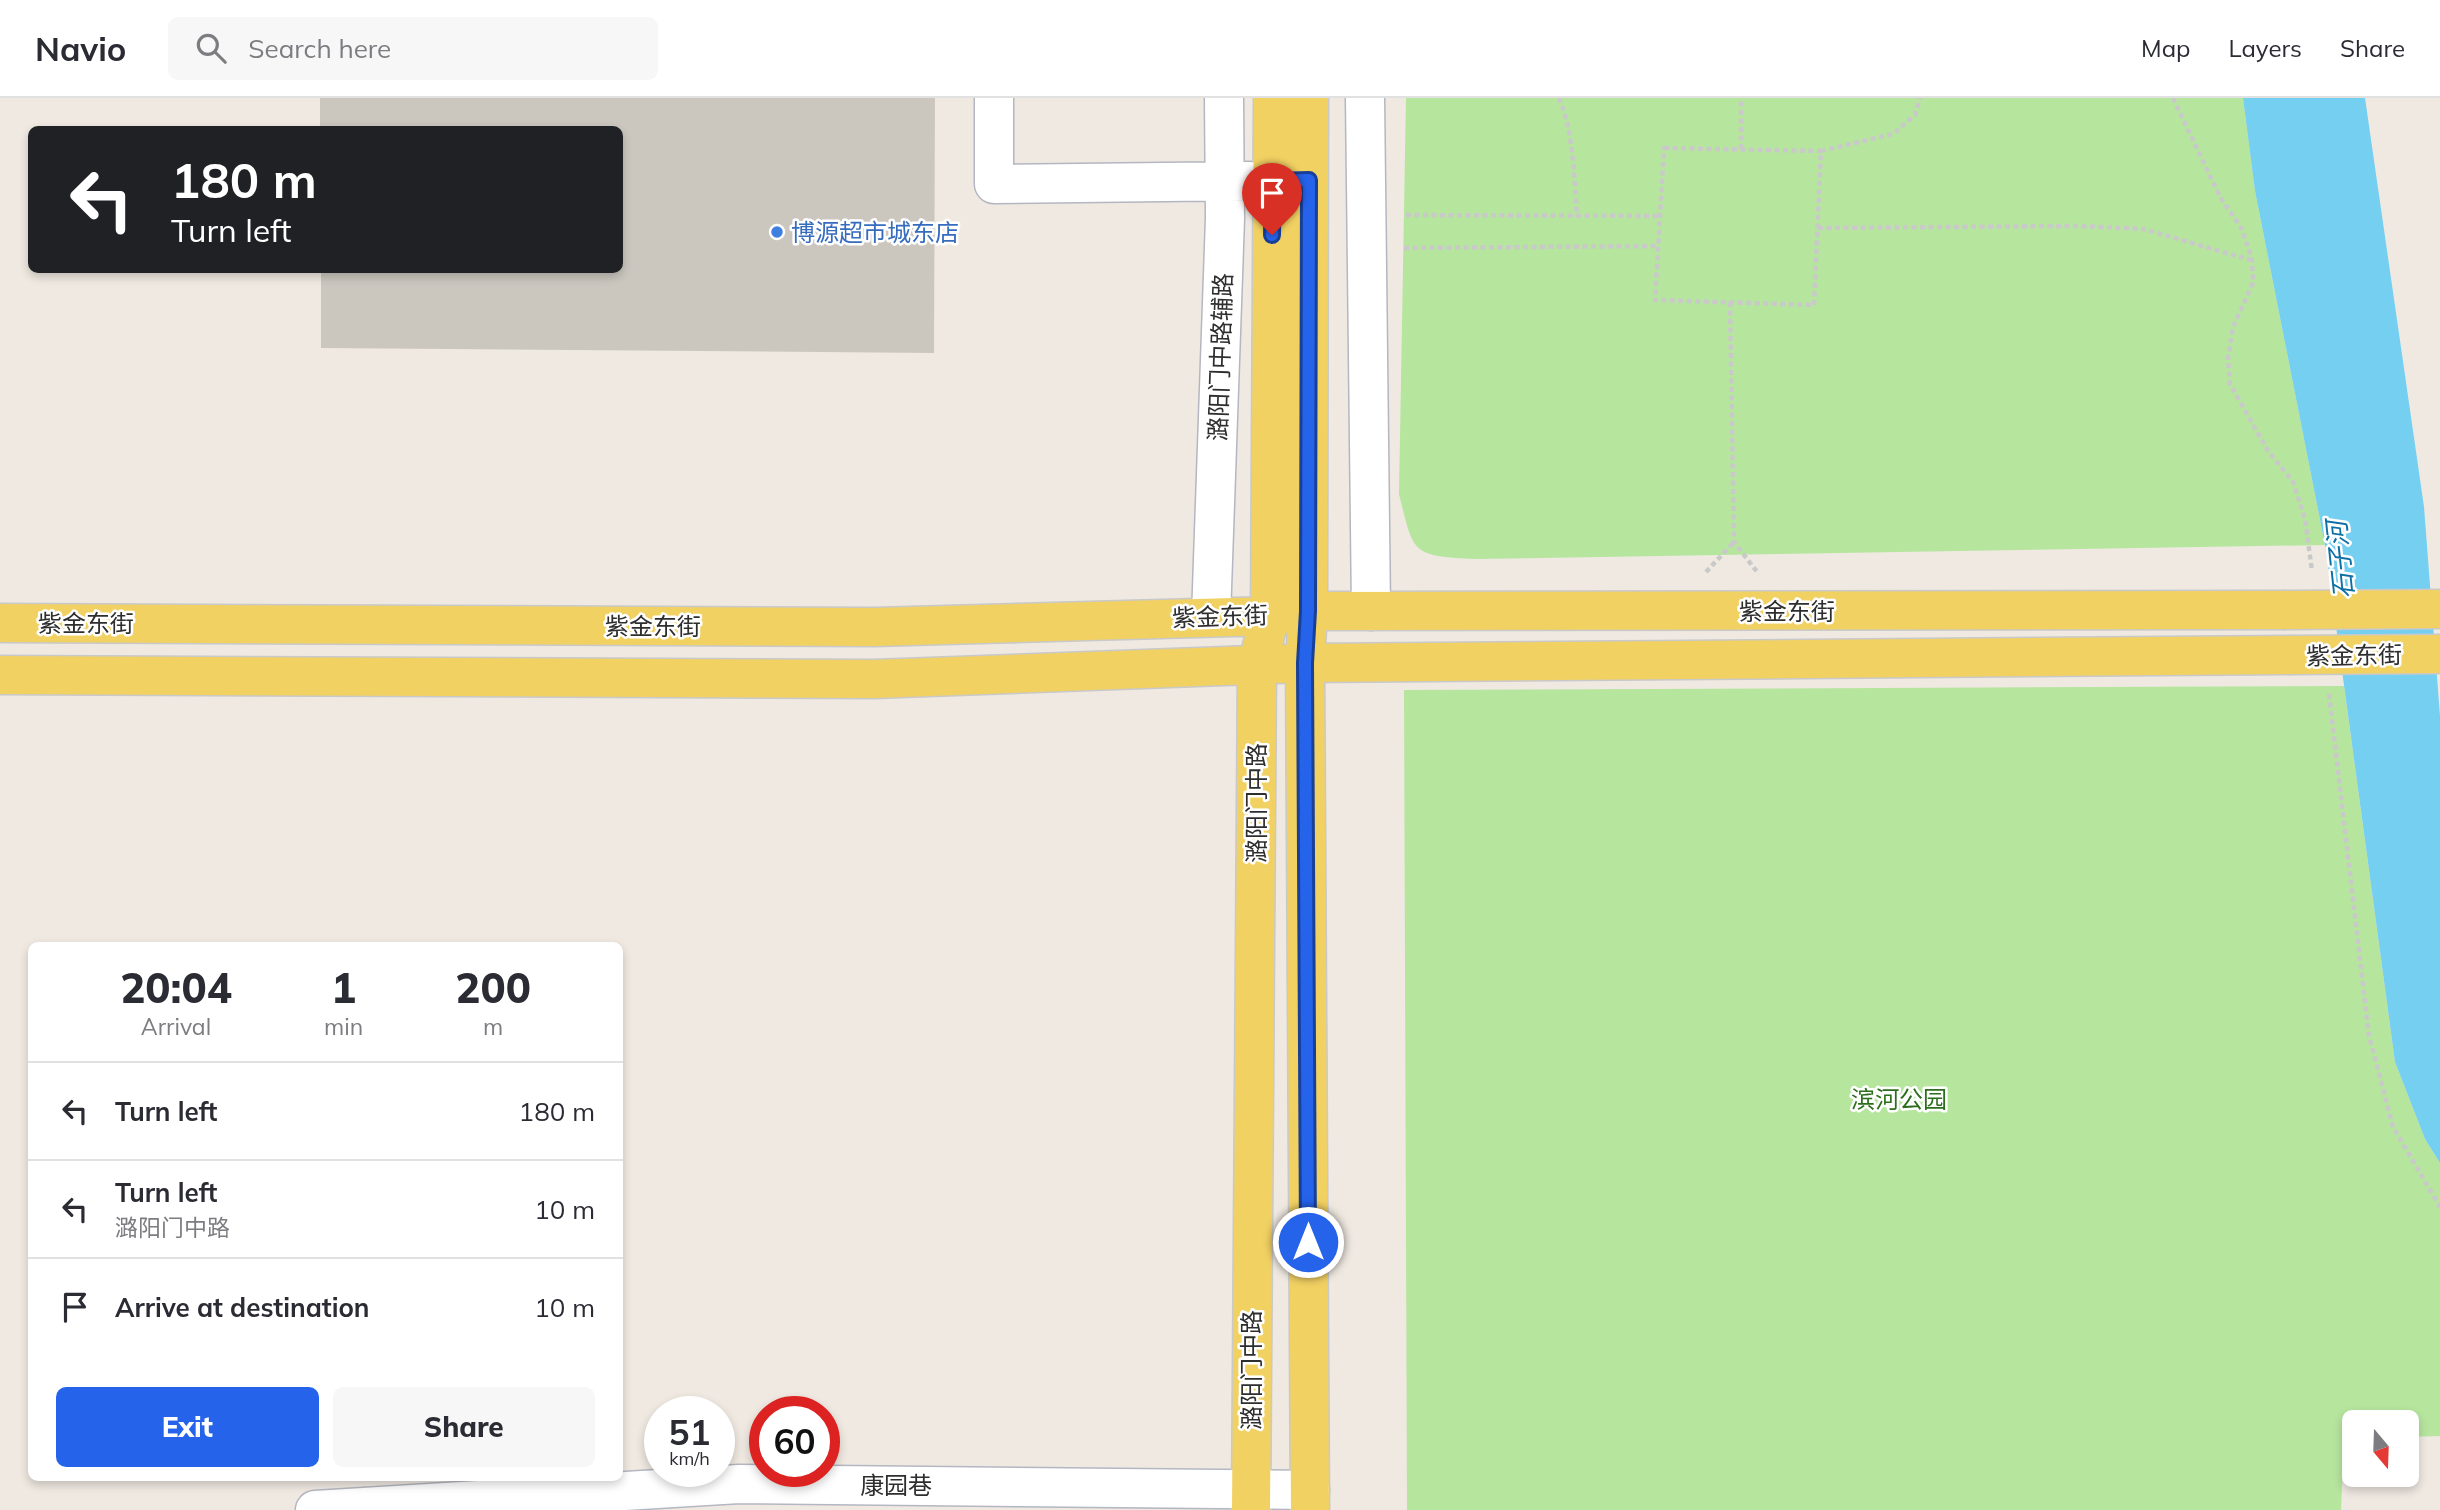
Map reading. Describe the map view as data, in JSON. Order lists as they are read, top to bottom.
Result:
{
  "streets": {
    "main road": ["紫金东街", "潞阳门中路"],
    "street": ["潞阳门中路辅路", "康园巷"]
  },
  "crossings": [
    ["潞阳门中路辅路", "紫金东街"],
    ["紫金东街", "潞阳门中路"],
    ["潞阳门中路", "康园巷"]
  ],
  "water": ["石子河"],
  "parks": ["滨河公园"],
  "places": ["博源超市城东店"],
  "north": "bottom",
  "page": {
    "header": "Navio",
    "search": "Search here",
    "nav": ["Map", "Layers", "Share"],
    "turn": ["180 m", "Turn left"],
    "eta": [
      "20:04",
      "Arrival",
      "1",
      "min",
      "200",
      "m"
    ],
    "list": [
      {
        "name": "Turn left",
        "value": "180 m"
      },
      {
        "name": "Turn left",
        "note": "潞阳门中路",
        "value": "10 m"
      },
      {
        "name": "Arrive at destination",
        "value": "10 m"
      }
    ],
    "buttons": ["Exit", "Share"],
    "speed": "51 km/h",
    "limit": "60"
  }
}
